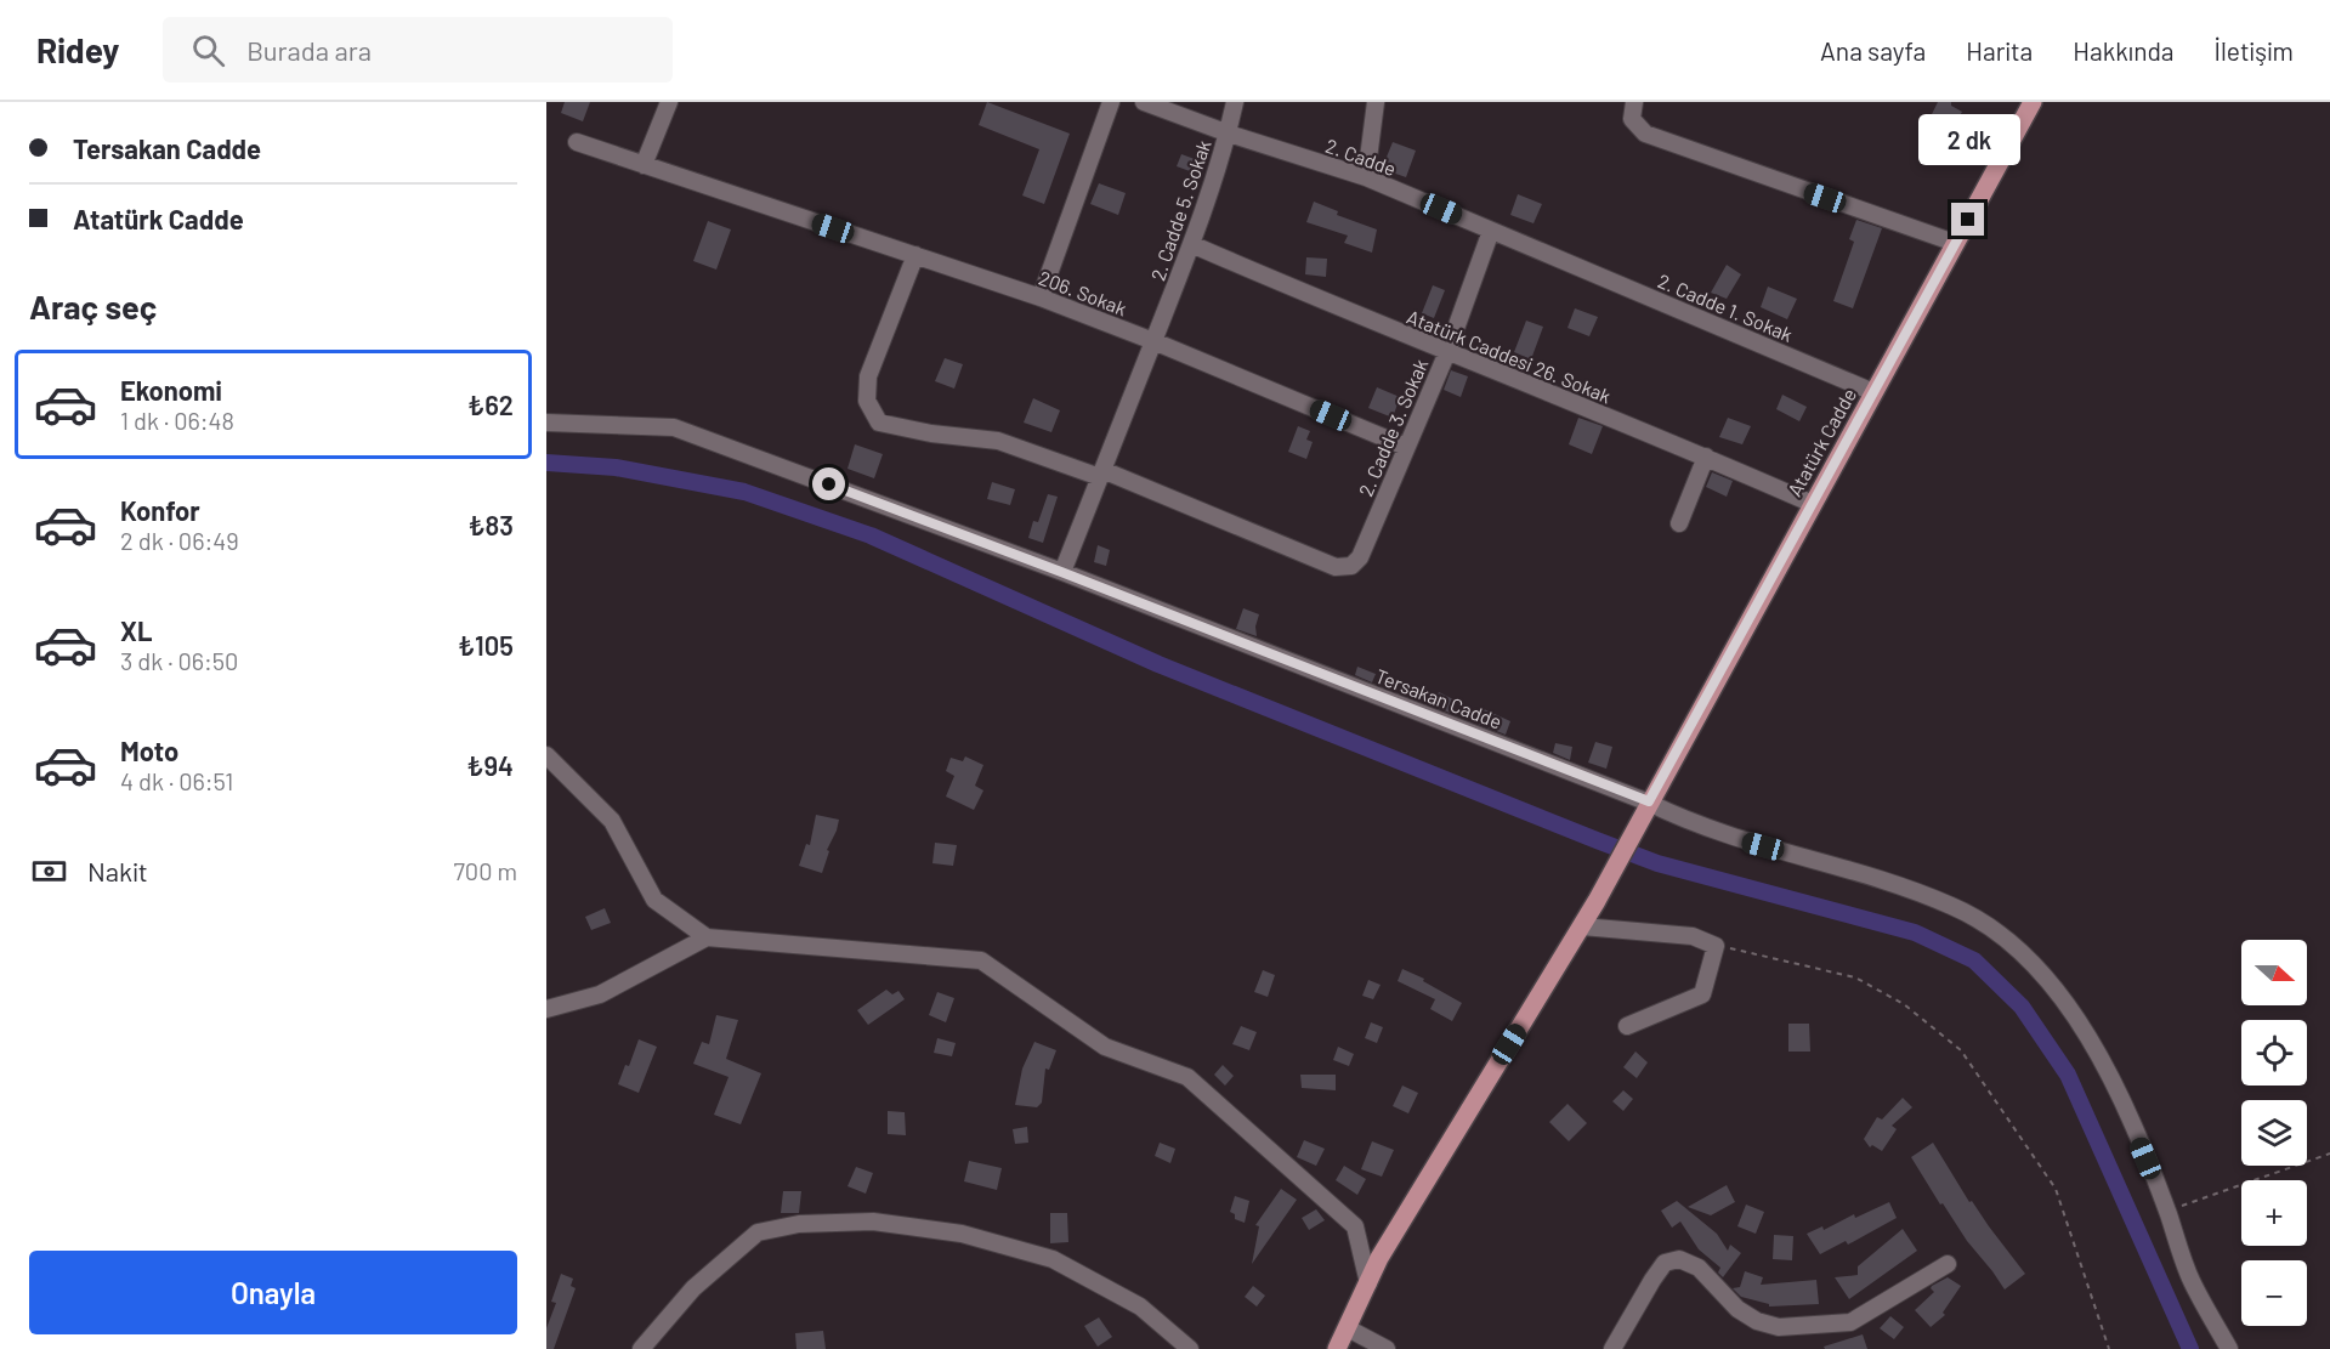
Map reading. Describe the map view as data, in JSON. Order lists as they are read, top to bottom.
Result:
{
  "streets": {
    "main road": ["Atatürk Cadde"],
    "street": [
      "2. Cadde",
      "2. Cadde 5. Sokak",
      "206. Sokak",
      "2. Cadde 1. Sokak",
      "Atatürk Caddesi 26. Sokak",
      "2. Cadde 3. Sokak",
      "Tersakan Cadde"
    ]
  },
  "crossings": [
    ["2. Cadde", "2. Cadde 5. Sokak"],
    ["2. Cadde", "2. Cadde 1. Sokak"],
    ["2. Cadde", "2. Cadde 3. Sokak"],
    ["2. Cadde 5. Sokak", "206. Sokak"],
    ["2. Cadde 5. Sokak", "Atatürk Caddesi 26. Sokak"],
    ["206. Sokak", "2. Cadde 3. Sokak"],
    ["2. Cadde 1. Sokak", "Atatürk Cadde"],
    ["Atatürk Caddesi 26. Sokak", "2. Cadde 3. Sokak"],
    ["Atatürk Caddesi 26. Sokak", "Atatürk Cadde"],
    ["Atatürk Cadde", "Tersakan Cadde"]
  ],
  "north": "right",
  "page": {
    "header": "Ridey",
    "search": "Burada ara",
    "nav": [
      "Ana sayfa",
      "Harita",
      "Hakkında",
      "İletişim"
    ],
    "banner": ["Tersakan Cadde", "Atatürk Cadde"],
    "bubble": "2 dk",
    "heading": "Araç seç",
    "list": [
      {
        "name": "Ekonomi",
        "note": "1 dk · 06:48",
        "value": "₺62"
      },
      {
        "name": "Konfor",
        "note": "2 dk · 06:49",
        "value": "₺83"
      },
      {
        "name": "XL",
        "note": "3 dk · 06:50",
        "value": "₺105"
      },
      {
        "name": "Moto",
        "note": "4 dk · 06:51",
        "value": "₺94"
      }
    ],
    "pay": ["Nakit", "700 m"],
    "map_buttons": ["+", "−"],
    "buttons": "Onayla"
  }
}
